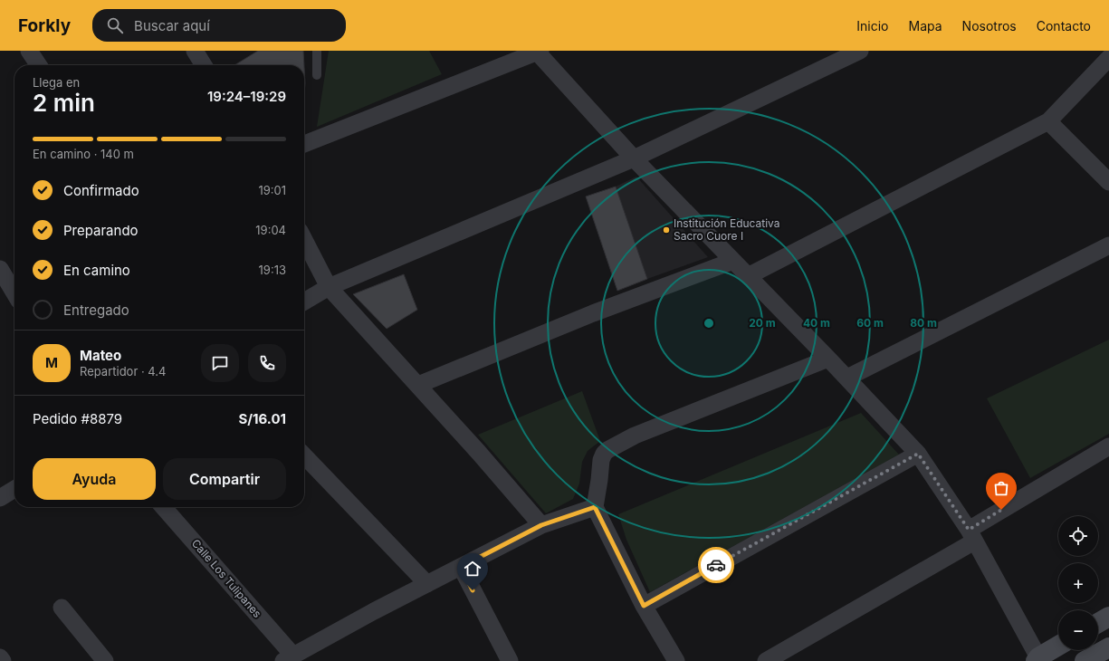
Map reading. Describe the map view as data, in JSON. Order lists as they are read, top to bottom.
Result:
{
  "streets": {
    "street": ["Calle Los Tulipanes"]
  },
  "places": ["Institución Educativa Sacro Cuore I"],
  "page": {
    "header": "Forkly",
    "search": "Buscar aquí",
    "nav": [
      "Inicio",
      "Mapa",
      "Nosotros",
      "Contacto"
    ],
    "heading": ["2 min", "Llega en", "19:24–19:29"],
    "panel": [
      "Mateo",
      "Repartidor · 4.4",
      "Pedido #8879",
      "S/16.01"
    ],
    "bar": "En camino · 140 m",
    "list": [
      ["Confirmado", "19:01"],
      ["Preparando", "19:04"],
      ["En camino", "19:13"],
      "Entregado"
    ],
    "round": "M",
    "buttons": ["Ayuda", "Compartir"],
    "map_buttons": ["+", "−"]
  },
  "rings": [
    "20 m",
    "40 m",
    "60 m",
    "80 m"
  ]
}
